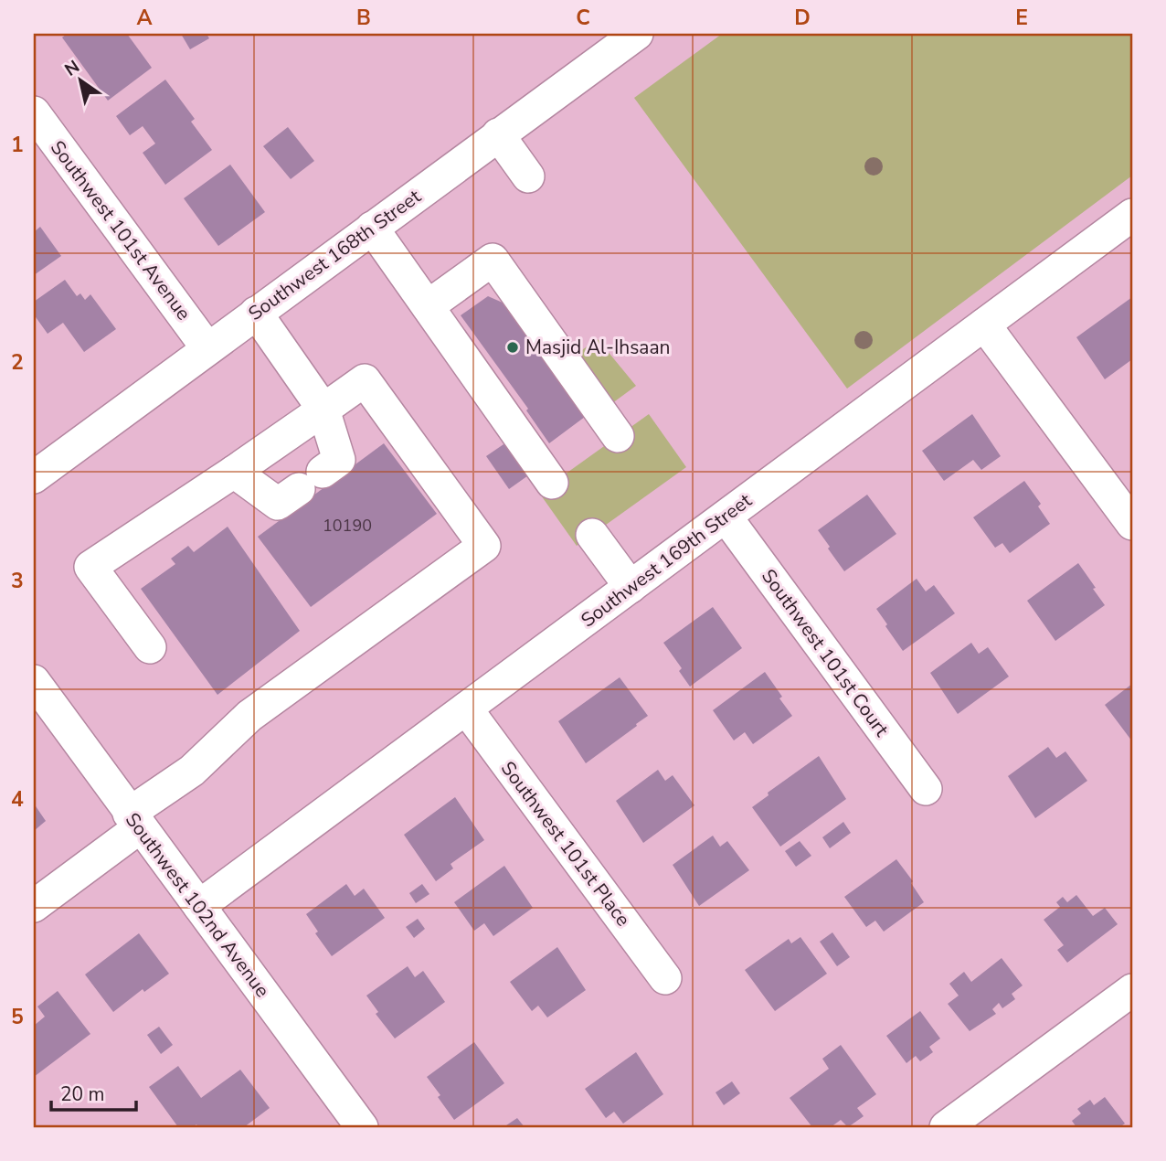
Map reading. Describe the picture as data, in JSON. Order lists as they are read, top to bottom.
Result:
{
  "streets": {
    "street": [
      "Southwest 101st Avenue",
      "Southwest 168th Street",
      "Southwest 169th Street",
      "Southwest 101st Court",
      "Southwest 101st Place",
      "Southwest 102nd Avenue"
    ]
  },
  "crossings": [
    ["Southwest 101st Avenue", "Southwest 168th Street"],
    ["Southwest 169th Street", "Southwest 101st Court"],
    ["Southwest 169th Street", "Southwest 101st Place"],
    ["Southwest 169th Street", "Southwest 102nd Avenue"]
  ],
  "places": ["Masjid Al-Ihsaan"],
  "house_numbers": ["10190"],
  "scale_bar": "20 m",
  "north": "top left",
  "grid": {
    "columns": [
      "A",
      "B",
      "C",
      "D",
      "E"
    ],
    "rows": [
      "1",
      "2",
      "3",
      "4",
      "5"
    ]
  }
}
